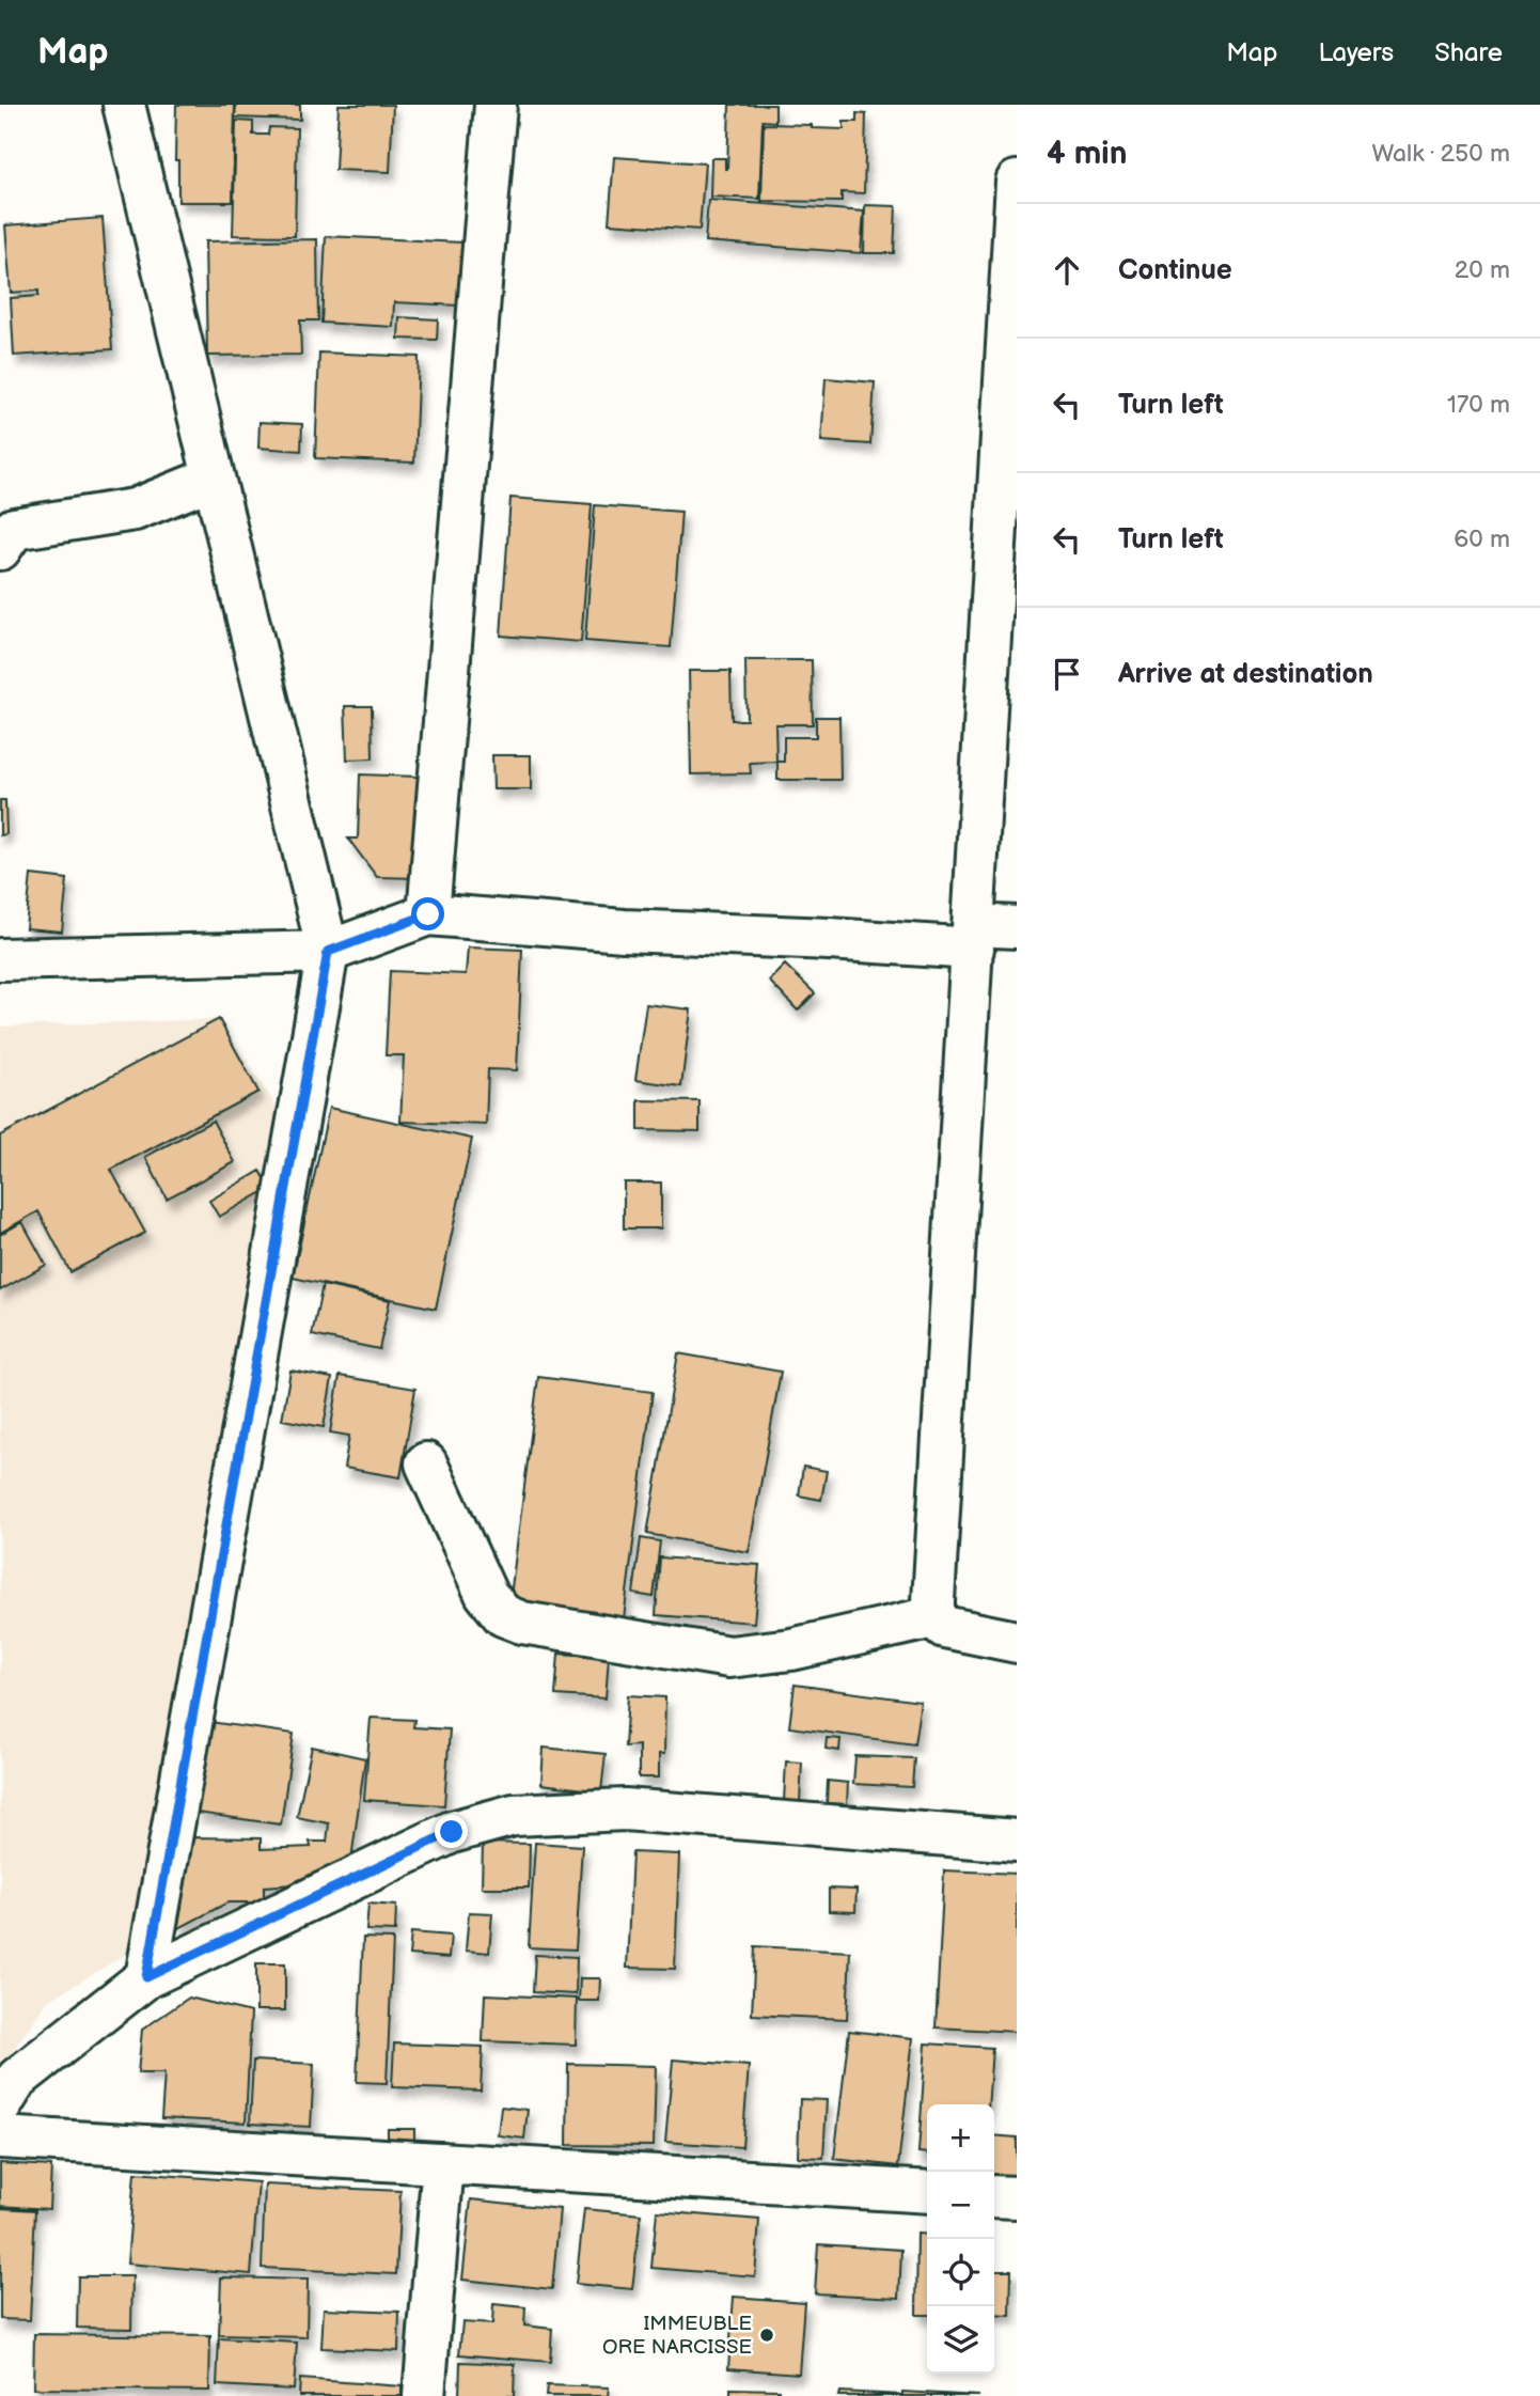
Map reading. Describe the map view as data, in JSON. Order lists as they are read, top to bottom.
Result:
{
  "places": ["IMMEUBLE ORE NARCISSE"],
  "page": {
    "header": "Map",
    "nav": ["Map", "Layers", "Share"],
    "heading": ["4 min", "Walk · 250 m"],
    "list": [
      ["Continue", "20 m"],
      ["Turn left", "170 m"],
      ["Turn left", "60 m"],
      "Arrive at destination"
    ],
    "map_buttons": ["+", "−"]
  }
}
